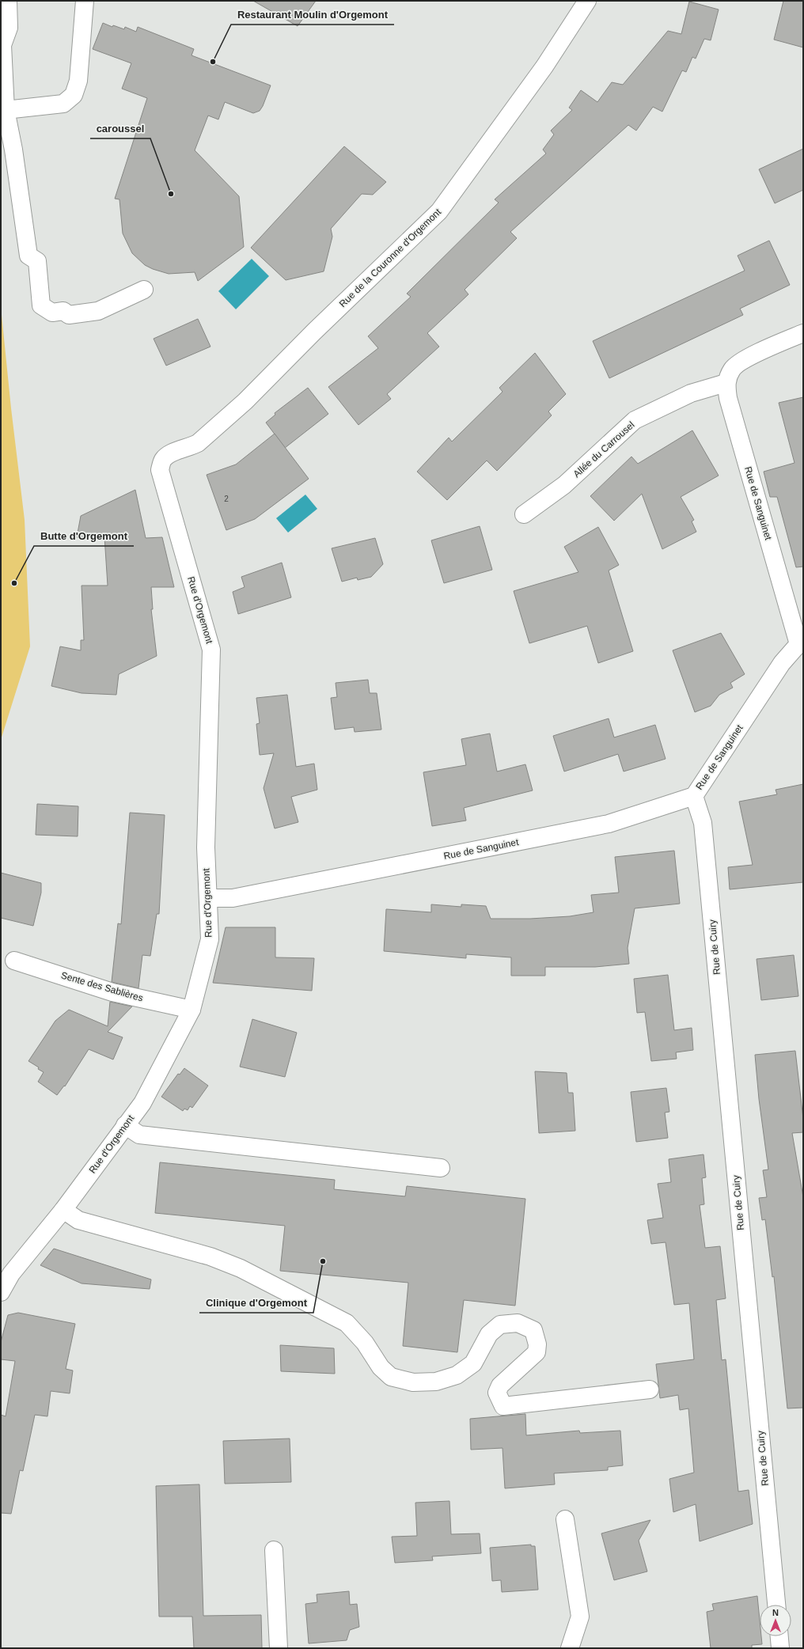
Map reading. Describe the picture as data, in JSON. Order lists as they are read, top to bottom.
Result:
{
  "streets": {
    "street": [
      "Rue de la Couronne d'Orgemont",
      "Allée du Carrousel",
      "Rue de Sanguinet",
      "Rue d'Orgemont",
      "Rue de Cuiry",
      "Sente des Sablières"
    ]
  },
  "crossings": [
    ["Rue de la Couronne d'Orgemont", "Rue d'Orgemont"],
    ["Allée du Carrousel", "Rue de Sanguinet"],
    ["Rue de Sanguinet", "Rue d'Orgemont"],
    ["Rue de Sanguinet", "Rue de Cuiry"],
    ["Rue d'Orgemont", "Sente des Sablières"]
  ],
  "places": [
    "Restaurant Moulin d'Orgemont",
    "caroussel",
    "Butte d'Orgemont",
    "Clinique d'Orgemont"
  ],
  "house_numbers": ["2"],
  "north": "top"
}
